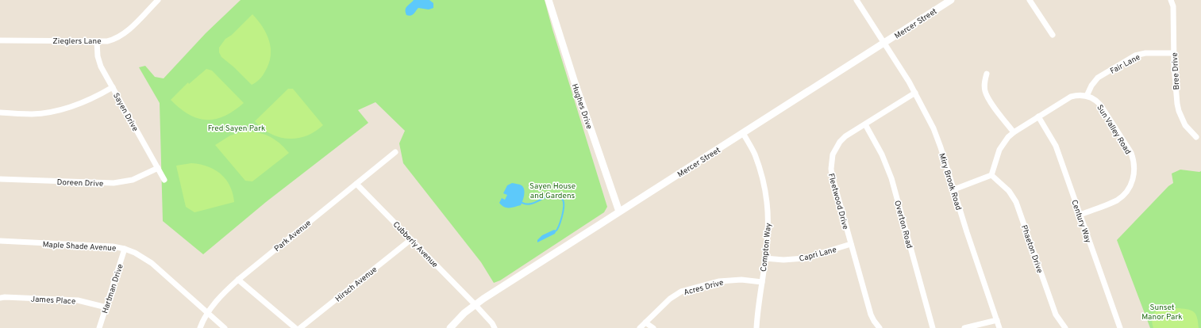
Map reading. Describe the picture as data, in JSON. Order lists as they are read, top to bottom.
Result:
{
  "streets": {
    "street": [
      "Mercer Street",
      "Zieglers Lane",
      "Fair Lane",
      "Bree Drive",
      "Hughes Drive",
      "Sayen Drive",
      "Sun Valley Road",
      "Miry Brook Road",
      "Doreen Drive",
      "Fleetwood Drive",
      "Century Way",
      "Overton Road",
      "Park Avenue",
      "Cubberly Avenue",
      "Maple Shade Avenue",
      "Compton Way",
      "Phaeton Drive",
      "Capri Lane",
      "Hirsch Avenue",
      "Acres Drive",
      "Hartman Drive",
      "James Place"
    ]
  },
  "crossings": [
    ["Mercer Street", "Hughes Drive"],
    ["Mercer Street", "Miry Brook Road"],
    ["Mercer Street", "Cubberly Avenue"],
    ["Mercer Street", "Compton Way"],
    ["Zieglers Lane", "Sayen Drive"],
    ["Fair Lane", "Bree Drive"],
    ["Fair Lane", "Sun Valley Road"],
    ["Sayen Drive", "Doreen Drive"],
    ["Sun Valley Road", "Century Way"],
    ["Miry Brook Road", "Fleetwood Drive"],
    ["Fleetwood Drive", "Overton Road"],
    ["Fleetwood Drive", "Capri Lane"],
    ["Park Avenue", "Cubberly Avenue"],
    ["Park Avenue", "Maple Shade Avenue"],
    ["Cubberly Avenue", "Hirsch Avenue"],
    ["Maple Shade Avenue", "Hartman Drive"],
    ["Compton Way", "Capri Lane"],
    ["Compton Way", "Acres Drive"],
    ["Hartman Drive", "James Place"]
  ],
  "parks": ["Fred Sayen Park", "Sayen House and Gardens", "Sunset Manor Park"]
}
